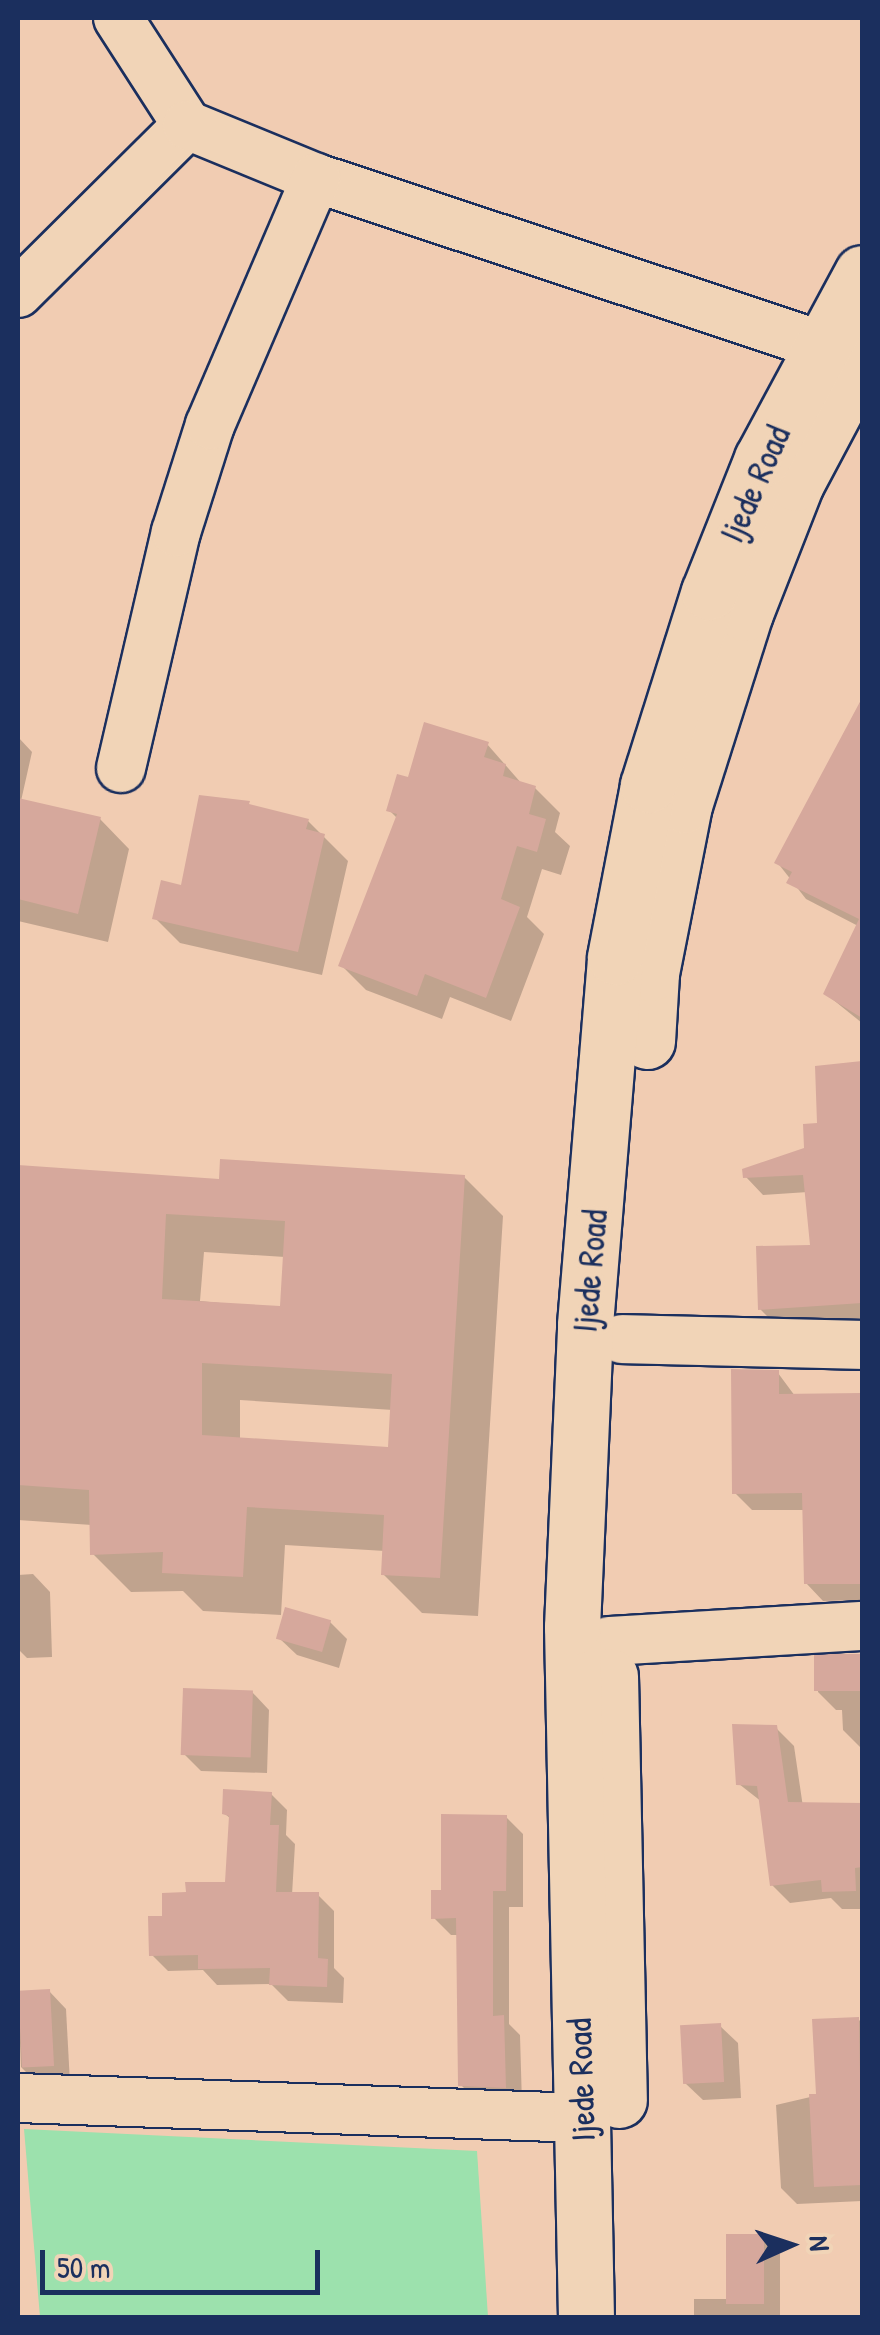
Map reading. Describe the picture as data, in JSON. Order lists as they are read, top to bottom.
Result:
{
  "streets": {
    "main road": ["Ijede Road"]
  },
  "scale_bar": "50 m",
  "north": "right"
}
